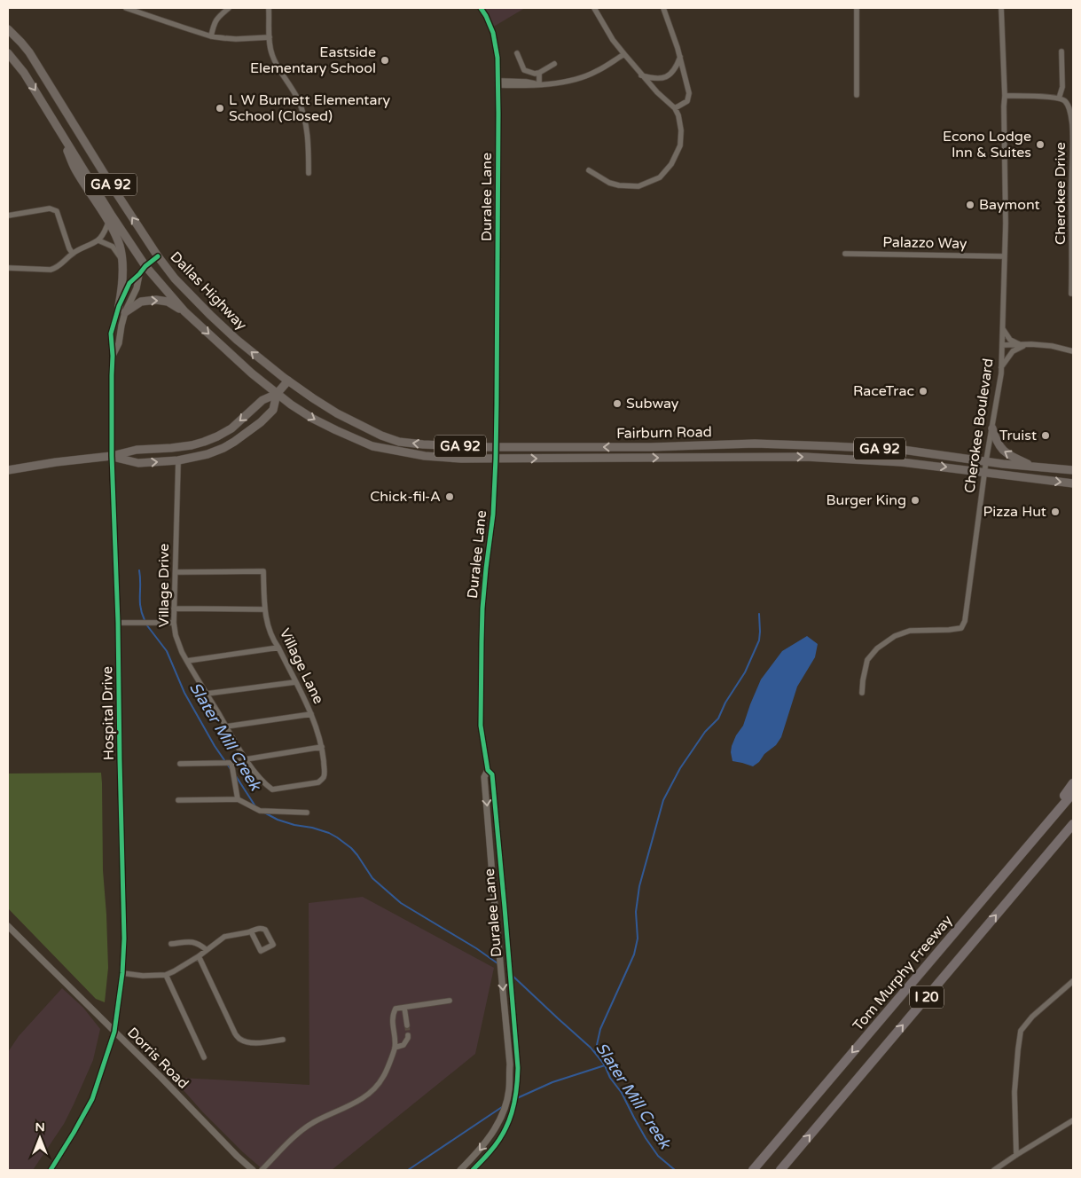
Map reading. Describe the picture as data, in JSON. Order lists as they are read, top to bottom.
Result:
{
  "streets": {
    "highway": ["Tom Murphy Freeway", "I 20"],
    "main road": ["GA 92", "Dallas Highway", "Fairburn Road"],
    "street": [
      "Cherokee Drive",
      "Duralee Lane",
      "Palazzo Way",
      "Cherokee Boulevard",
      "Village Drive",
      "Village Lane",
      "Hospital Drive",
      "Dorris Road"
    ]
  },
  "crossings": [
    ["Duralee Lane", "Fairburn Road"],
    ["Palazzo Way", "Cherokee Boulevard"],
    ["Dallas Highway", "Fairburn Road"],
    ["Dallas Highway", "Hospital Drive"],
    ["Cherokee Boulevard", "Fairburn Road"],
    ["Village Drive", "Village Lane"],
    ["Hospital Drive", "Dorris Road"]
  ],
  "water": ["Slater Mill Creek"],
  "places": [
    "Eastside Elementary School",
    "L W Burnett Elementary School (Closed)",
    "Econo Lodge Inn & Suites",
    "Baymont",
    "RaceTrac",
    "Subway",
    "Truist",
    "Chick-fil-A",
    "Burger King",
    "Pizza Hut"
  ],
  "north": "top"
}
